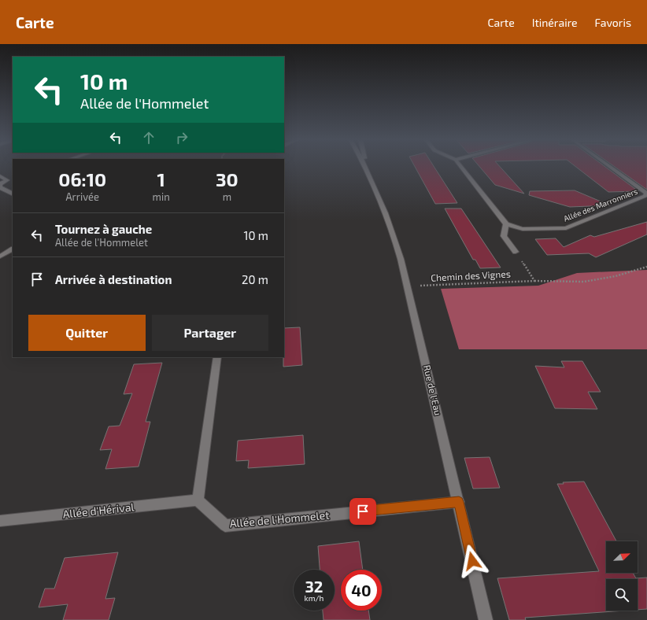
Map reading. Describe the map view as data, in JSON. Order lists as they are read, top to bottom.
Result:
{
  "streets": {
    "street": [
      "Allée des Marronniers",
      "Rue de l'Eau",
      "Allée d'Hérival",
      "Allée de l'Hommelet"
    ],
    "path": ["Chemin des Vignes"]
  },
  "crossings": [
    ["Chemin des Vignes", "Rue de l'Eau"],
    ["Rue de l'Eau", "Allée de l'Hommelet"],
    ["Allée d'Hérival", "Allée de l'Hommelet"]
  ],
  "north": "top right",
  "page": {
    "header": "Carte",
    "nav": ["Carte", "Itinéraire", "Favoris"],
    "turn": ["10 m", "Allée de l'Hommelet"],
    "eta": [
      "06:10",
      "Arrivée",
      "1",
      "min",
      "30",
      "m"
    ],
    "list": [
      {
        "name": "Tournez à gauche",
        "note": "Allée de l'Hommelet",
        "value": "10 m"
      },
      {
        "name": "Arrivée à destination",
        "value": "20 m"
      }
    ],
    "buttons": ["Quitter", "Partager"],
    "speed": "32 km/h",
    "limit": "40"
  }
}
